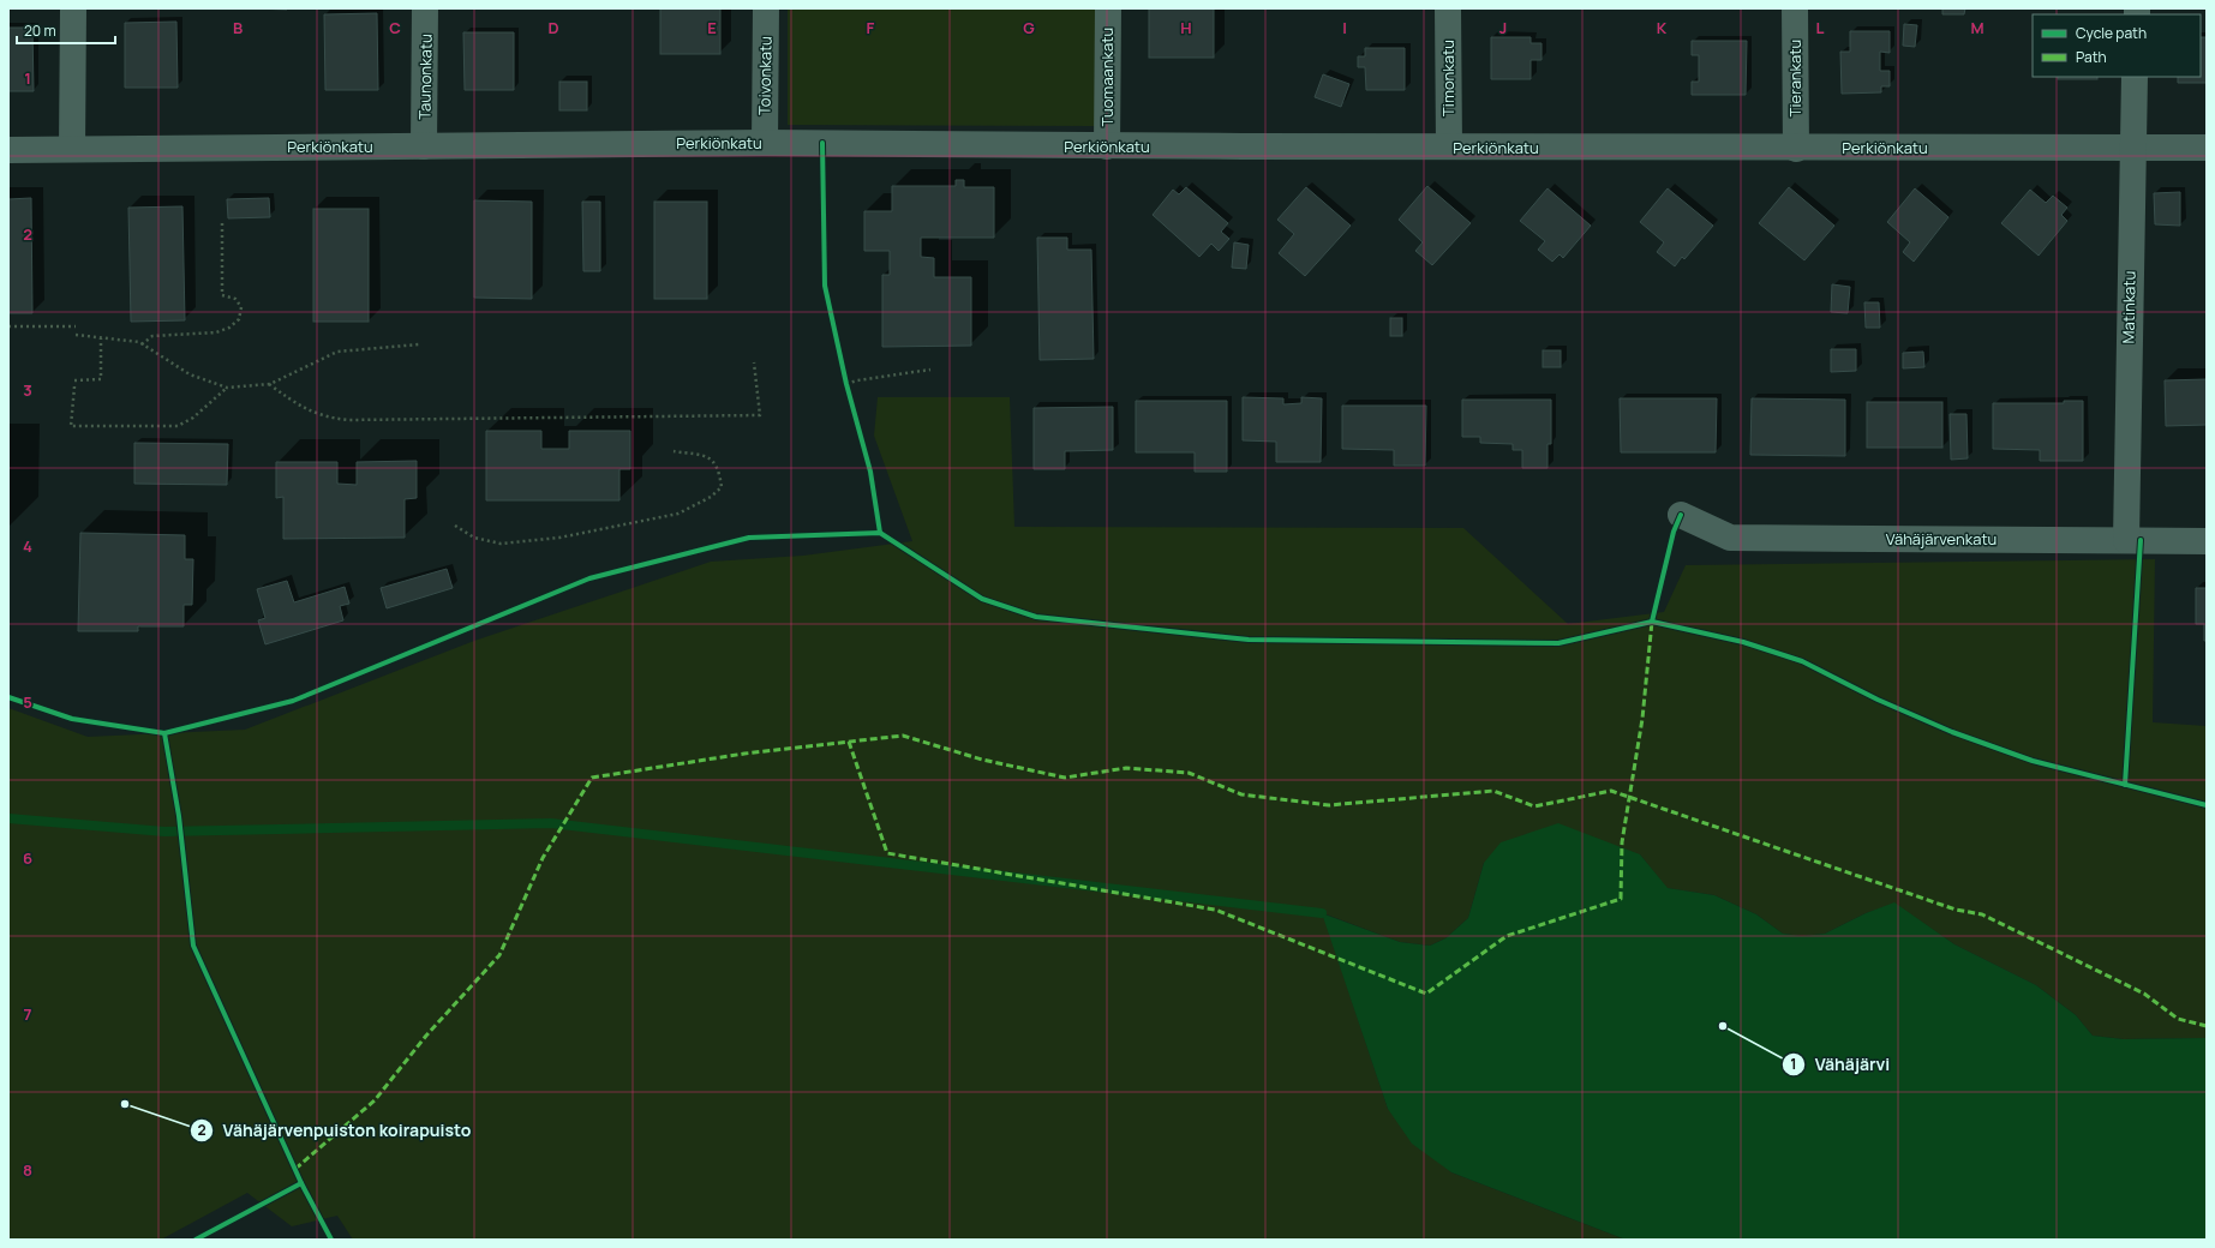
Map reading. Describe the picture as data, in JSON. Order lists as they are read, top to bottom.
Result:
{
  "streets": {
    "street": [
      "Toivonkatu",
      "Taunonkatu",
      "Tuomaankatu",
      "Timonkatu",
      "Tierankatu",
      "Perkiönkatu",
      "Matinkatu",
      "Vähäjärvenkatu"
    ]
  },
  "crossings": [
    ["Toivonkatu", "Perkiönkatu"],
    ["Taunonkatu", "Perkiönkatu"],
    ["Tuomaankatu", "Perkiönkatu"],
    ["Timonkatu", "Perkiönkatu"],
    ["Tierankatu", "Perkiönkatu"],
    ["Perkiönkatu", "Matinkatu"],
    ["Matinkatu", "Vähäjärvenkatu"]
  ],
  "places": ["Vähäjärvi", "Vähäjärvenpuiston koirapuisto"],
  "legend": ["Cycle path", "Path"],
  "scale_bar": "20 m",
  "grid": {
    "columns": [
      "B",
      "C",
      "D",
      "E",
      "F",
      "G",
      "H",
      "I",
      "J",
      "K",
      "L",
      "M"
    ],
    "rows": [
      "1",
      "2",
      "3",
      "4",
      "5",
      "6",
      "7",
      "8"
    ]
  }
}
